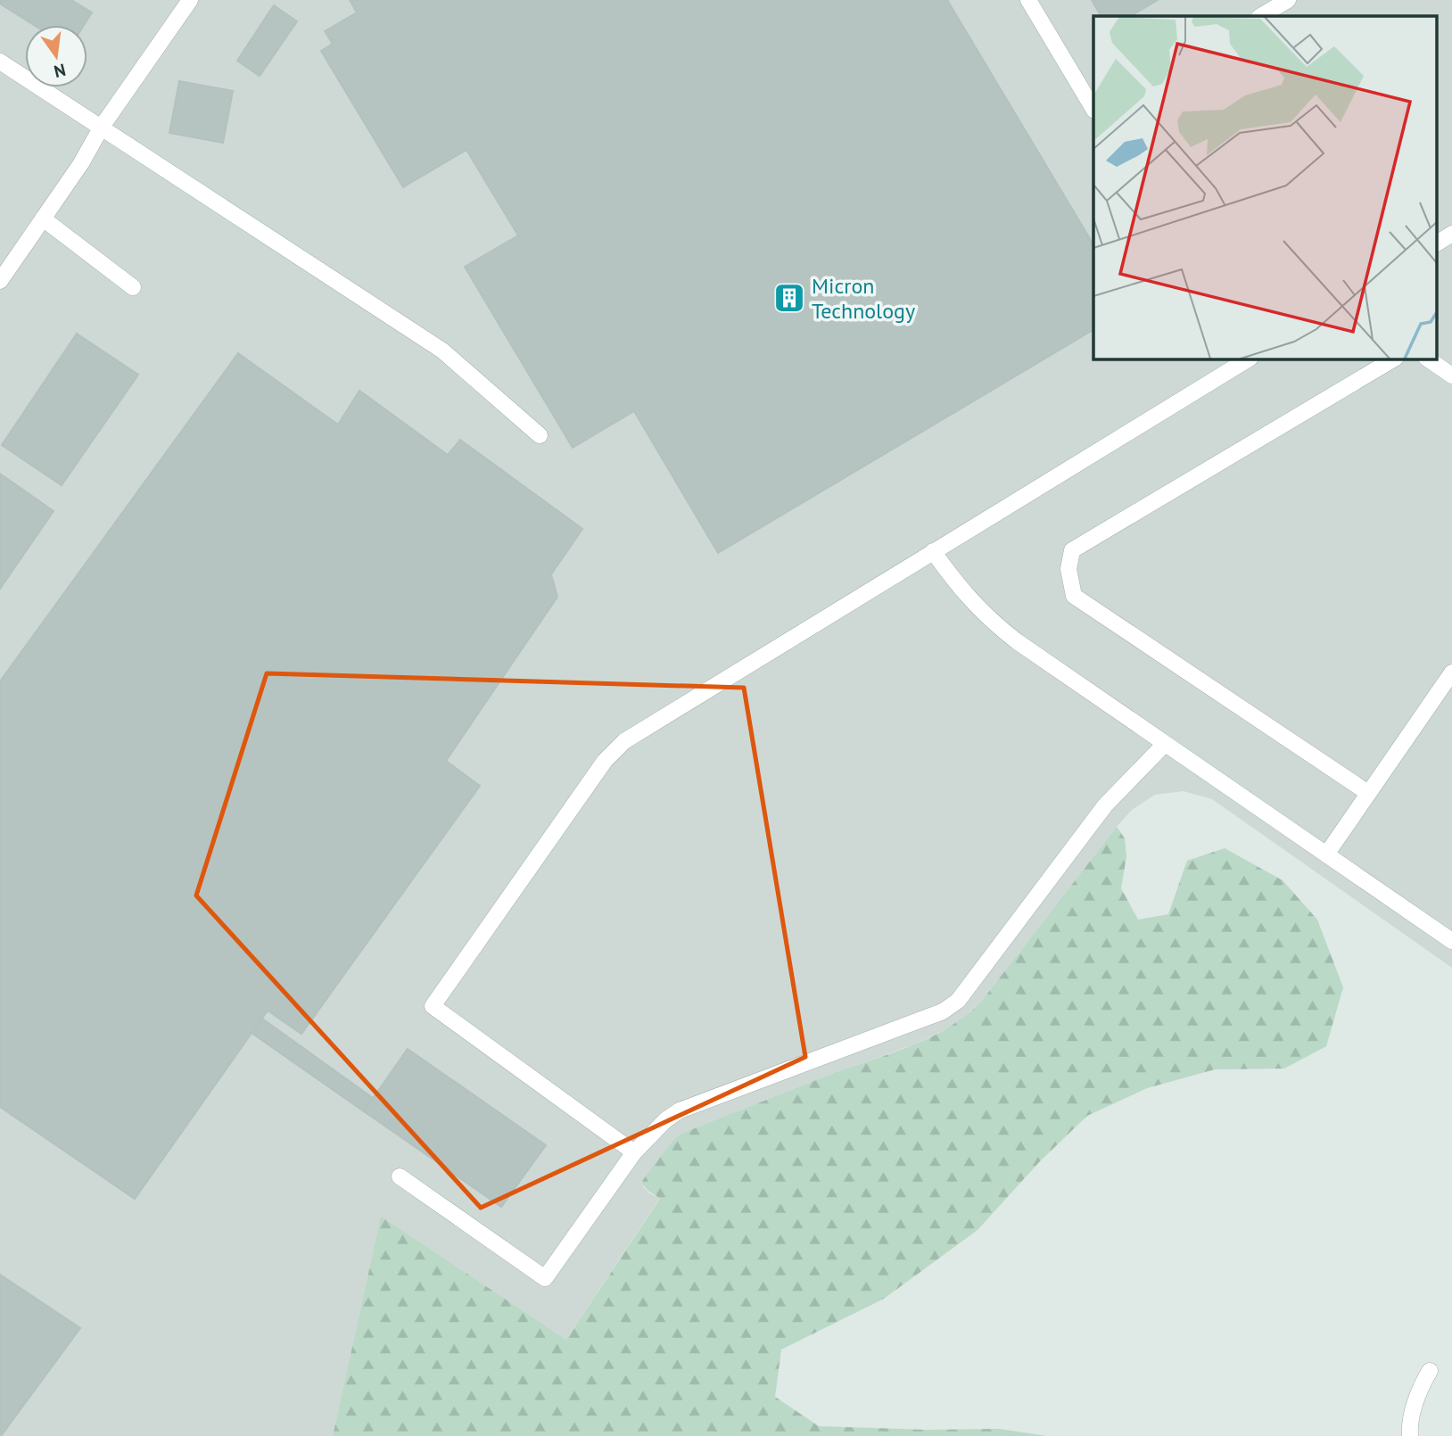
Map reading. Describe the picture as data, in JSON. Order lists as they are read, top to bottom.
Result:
{
  "places": {
    "building": ["Micron Technology"]
  },
  "north": "bottom"
}
